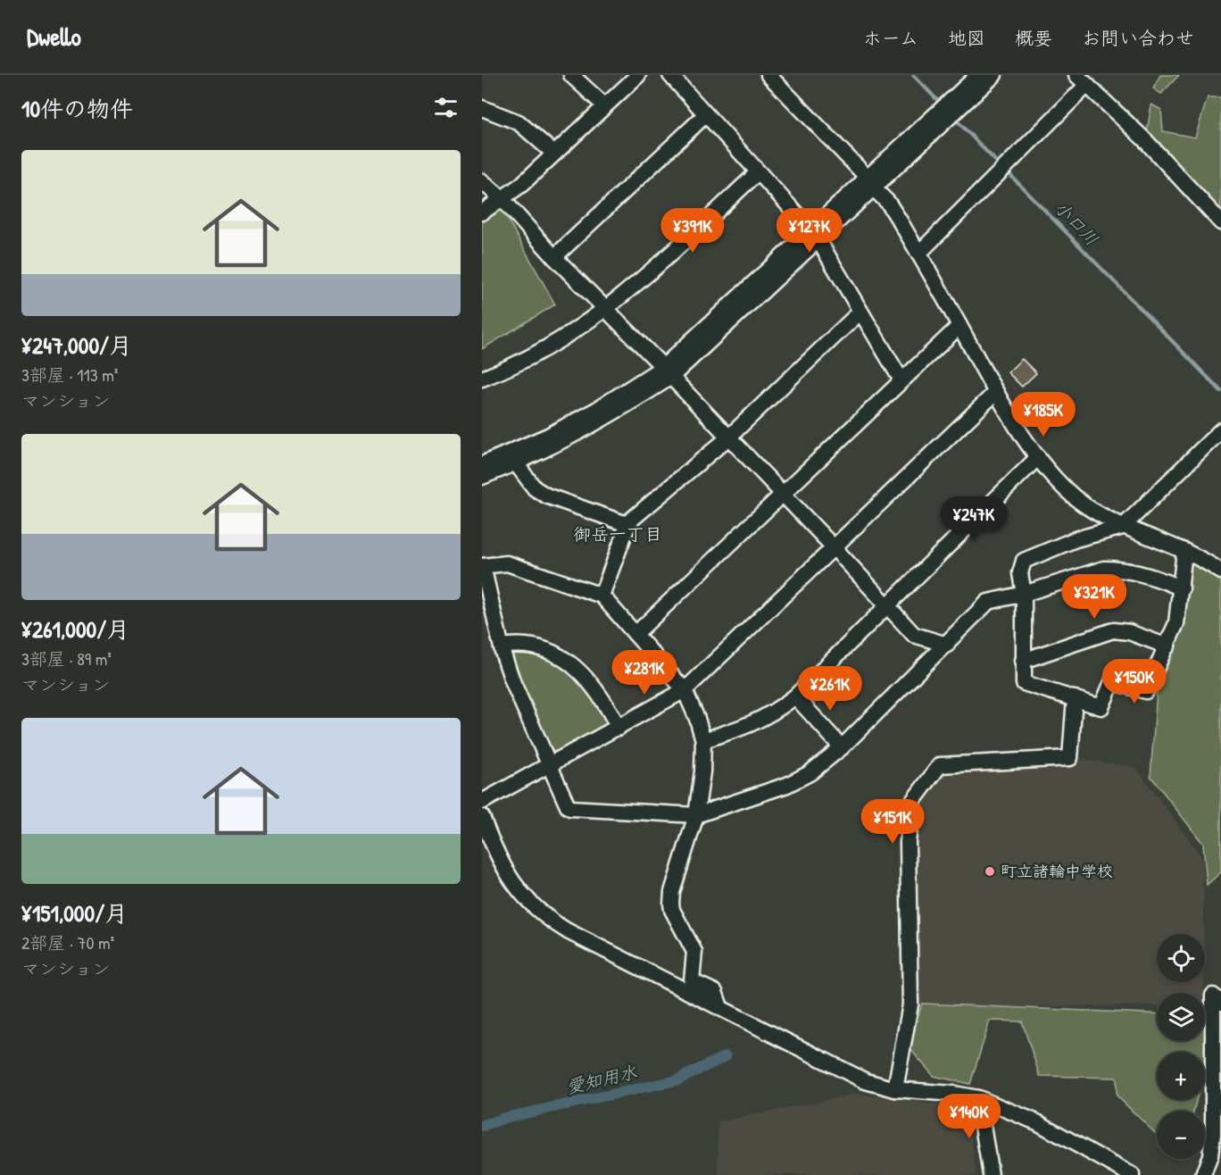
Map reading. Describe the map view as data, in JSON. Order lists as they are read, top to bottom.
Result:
{
  "districts": ["御岳一丁目"],
  "water": ["小口川", "愛知用水"],
  "places": ["町立諸輪中学校"],
  "page": {
    "header": "Dwello",
    "nav": [
      "ホーム",
      "地図",
      "概要",
      "お問い合わせ"
    ],
    "heading": "10件の物件",
    "list": [
      {
        "name": "¥247,000/月",
        "note": "3部屋 · 113 m² · マンション"
      },
      {
        "name": "¥261,000/月",
        "note": "3部屋 · 89 m² · マンション"
      },
      {
        "name": "¥151,000/月",
        "note": "2部屋 · 70 m² · マンション"
      }
    ],
    "price": [
      "¥391K",
      "¥127K",
      "¥185K",
      "¥247K",
      "¥321K",
      "¥281K",
      "¥150K",
      "¥261K",
      "¥151K",
      "¥140K"
    ],
    "map_buttons": ["+", "−"]
  }
}
